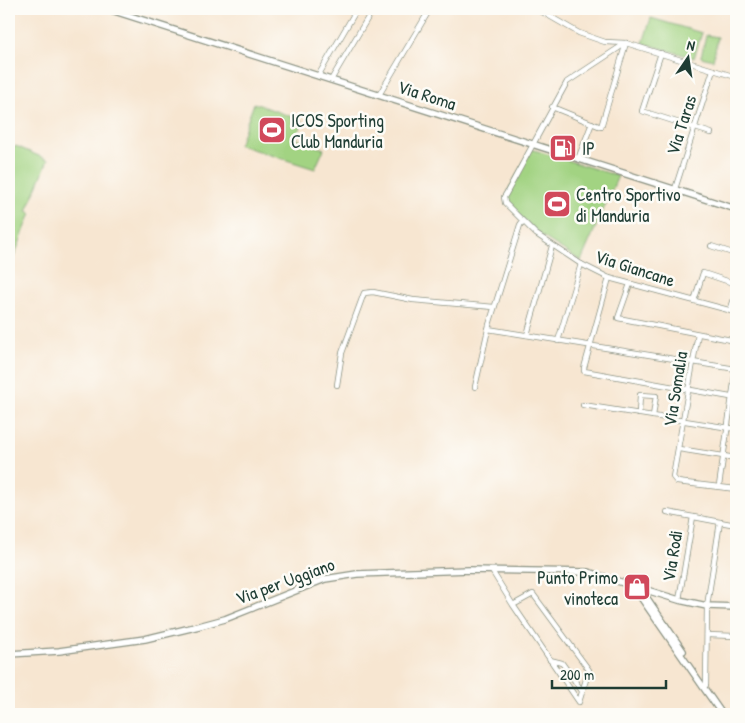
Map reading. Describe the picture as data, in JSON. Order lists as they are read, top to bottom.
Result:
{
  "streets": {
    "street": [
      "Via Roma",
      "Via Taras",
      "Via Giancane",
      "Via Somalia",
      "Via Rodi",
      "Via per Uggiano"
    ]
  },
  "crossings": [
    ["Via Roma", "Via Taras"],
    ["Via Roma", "Via Giancane"]
  ],
  "places": {
    "sports": ["ICOS Sporting Club Manduria", "Centro Sportivo di Manduria"],
    "fuel station": ["IP"],
    "shop": ["Punto Primo vinoteca"]
  },
  "scale_bar": "200 m",
  "north": "top"
}
